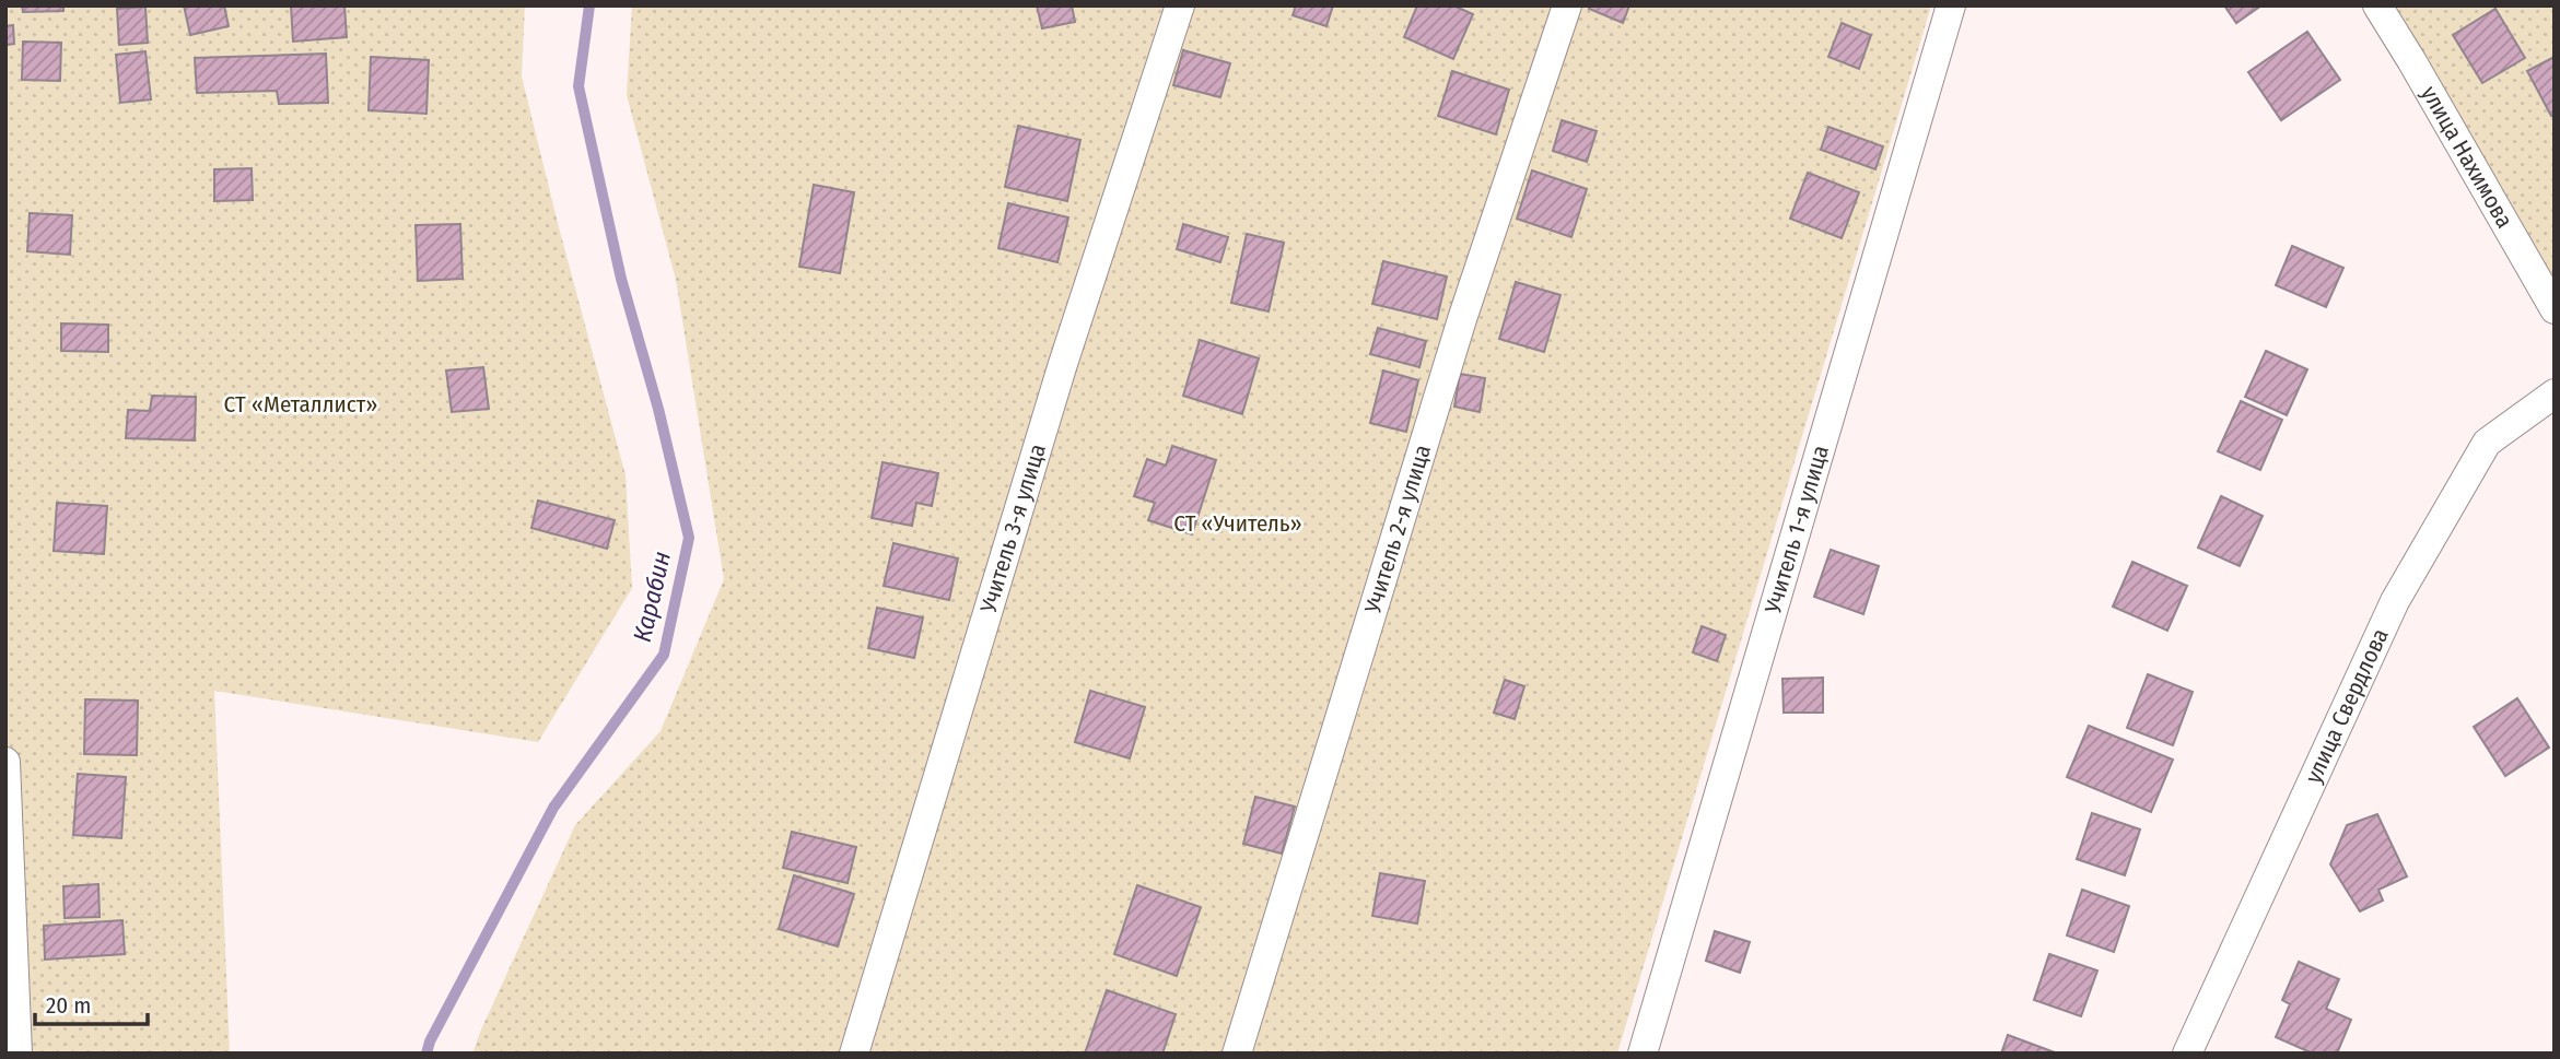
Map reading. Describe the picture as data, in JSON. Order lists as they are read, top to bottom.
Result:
{
  "streets": {
    "street": [
      "улица Нахимова",
      "Учитель 3-я улица",
      "Учитель 2-я улица",
      "Учитель 1-я улица",
      "улица Свердлова"
    ]
  },
  "water": ["Карабин"],
  "parks": ["СТ «Металлист»", "СТ «Учитель»"],
  "scale_bar": "20 m"
}
